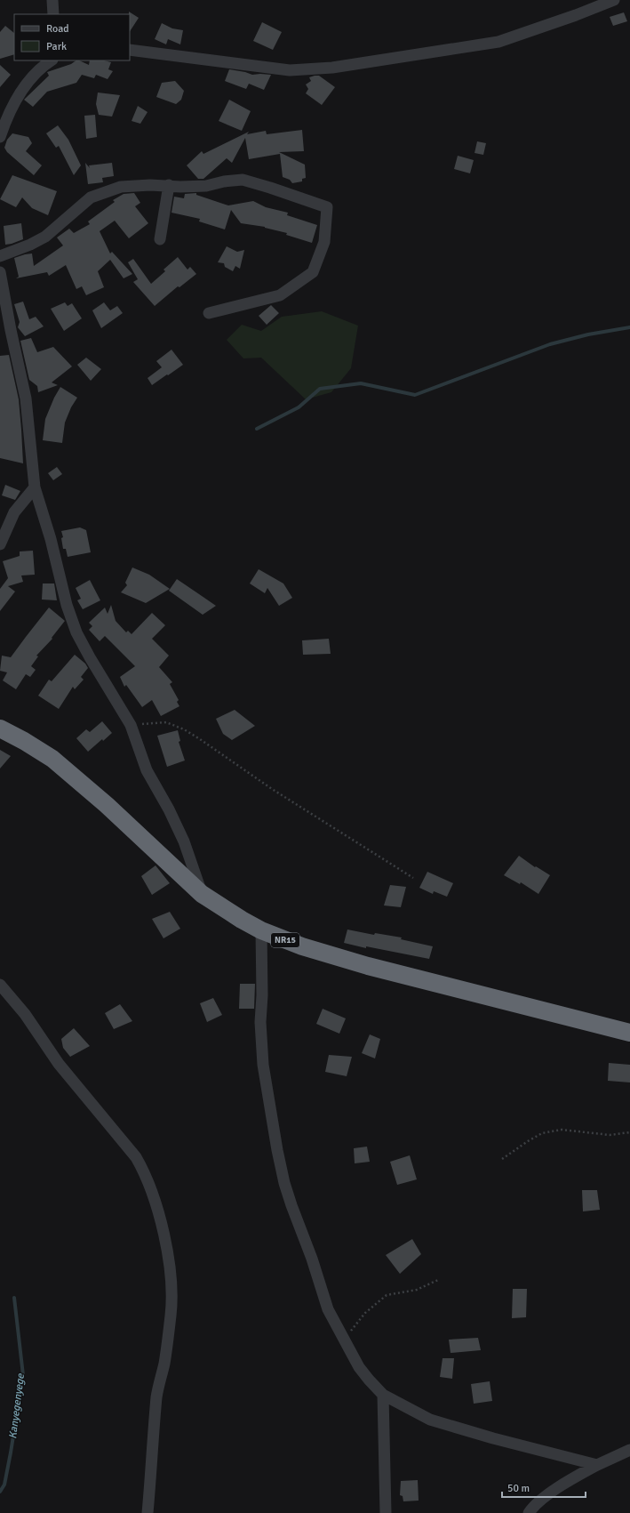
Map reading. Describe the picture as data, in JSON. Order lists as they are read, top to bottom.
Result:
{
  "streets": {
    "highway": ["NR15"]
  },
  "water": ["Kanyegenyege"],
  "legend": ["Road", "Park"],
  "scale_bar": "50 m"
}
